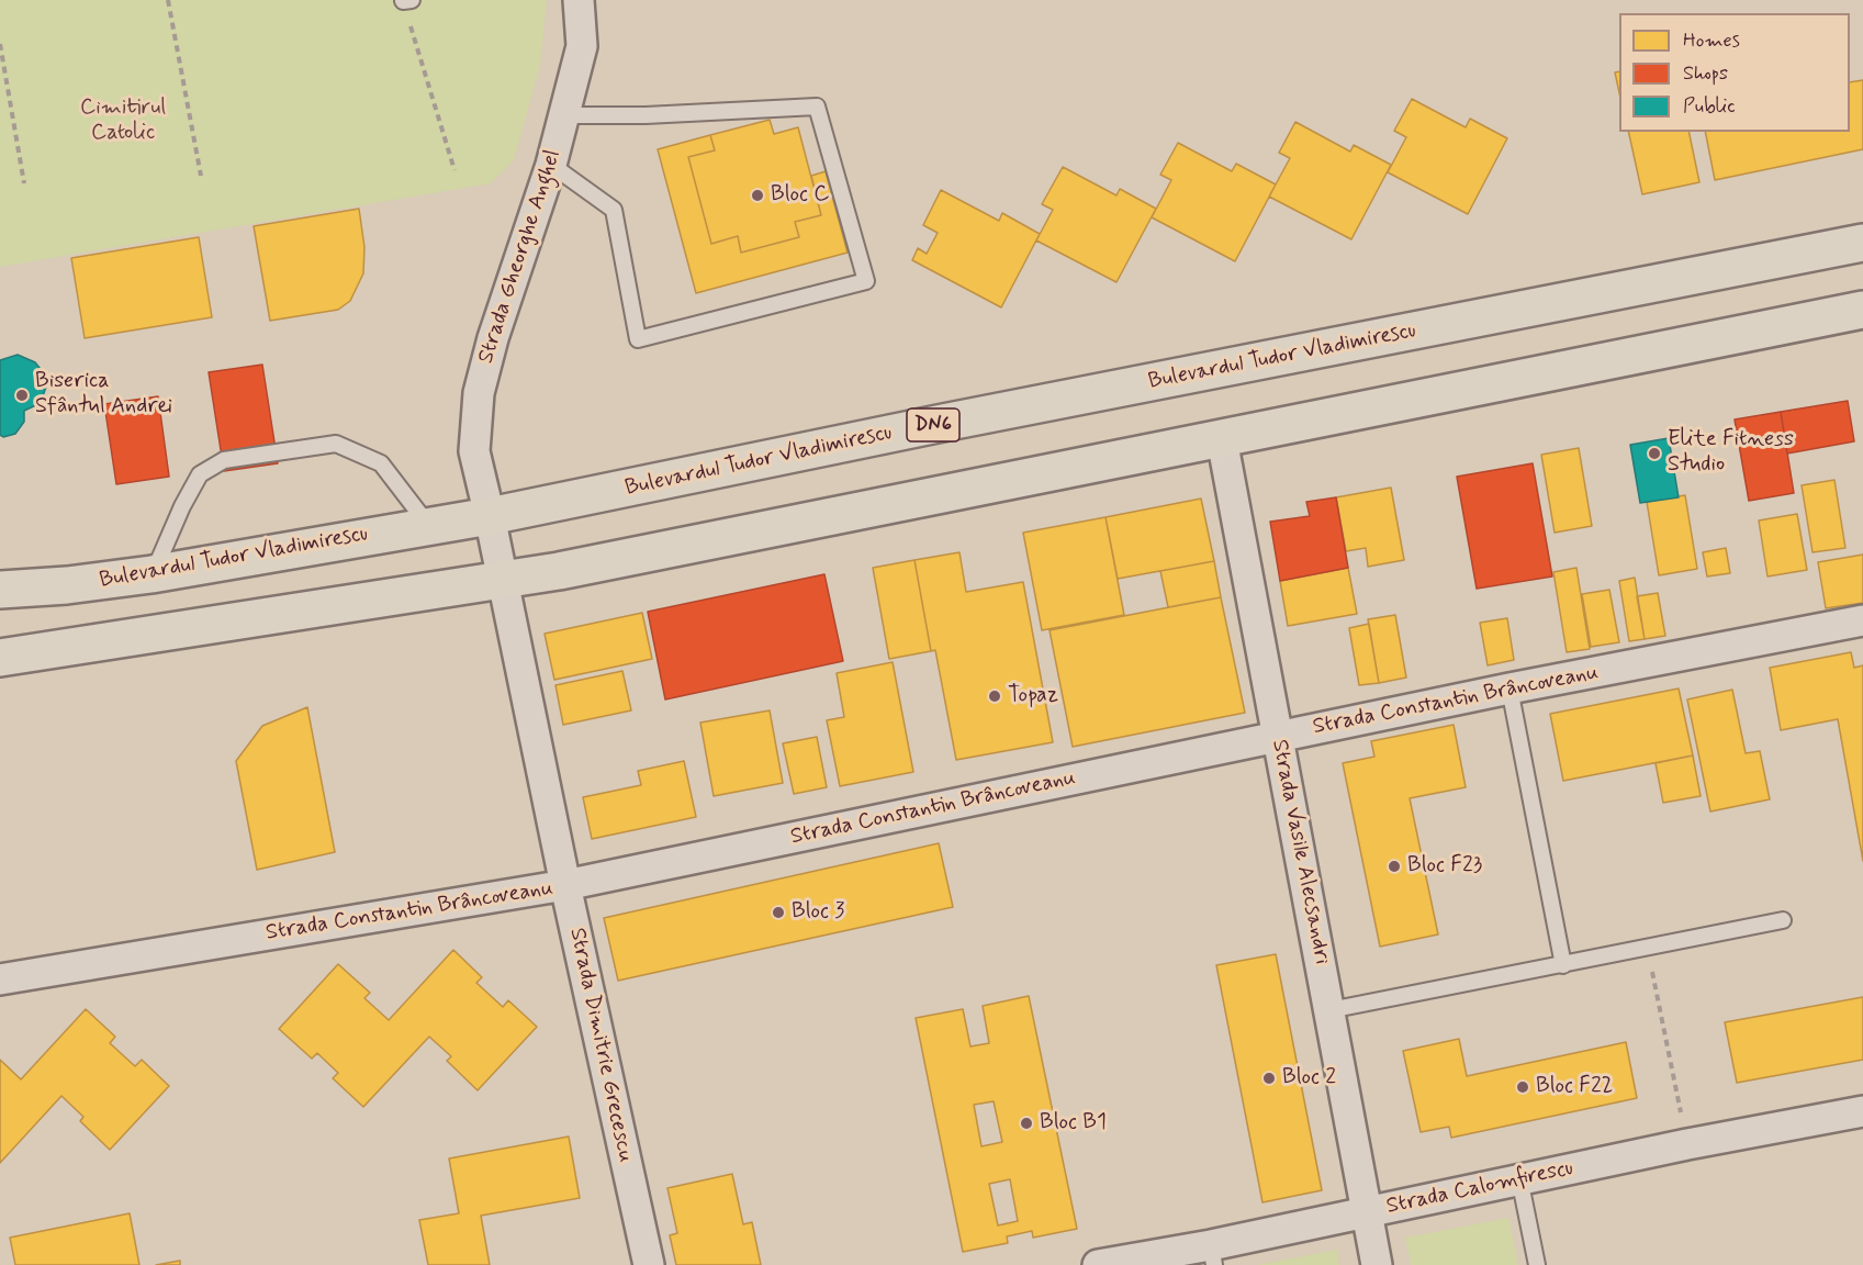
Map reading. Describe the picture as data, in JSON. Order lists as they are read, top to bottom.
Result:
{
  "streets": {
    "main road": ["Bulevardul Tudor Vladimirescu", "DN6"],
    "street": [
      "Strada Gheorghe Anghel",
      "Strada Constantin Brâncoveanu",
      "Strada Vasile Alecsandri",
      "Strada Dimitrie Grecescu",
      "Strada Calomfirescu"
    ]
  },
  "crossings": [
    ["Strada Gheorghe Anghel", "Bulevardul Tudor Vladimirescu"],
    ["Strada Gheorghe Anghel", "Strada Dimitrie Grecescu"],
    ["Bulevardul Tudor Vladimirescu", "Strada Dimitrie Grecescu"],
    ["Strada Constantin Brâncoveanu", "Strada Vasile Alecsandri"],
    ["Strada Constantin Brâncoveanu", "Strada Dimitrie Grecescu"],
    ["Strada Vasile Alecsandri", "Strada Calomfirescu"]
  ],
  "parks": ["Cimitirul Catolic"],
  "places": [
    "Bloc C",
    "Biserica Sfântul Andrei",
    "Elite Fitness Studio",
    "Topaz",
    "Bloc F23",
    "Bloc 3",
    "Bloc 2",
    "Bloc F22",
    "Bloc B1"
  ],
  "legend": ["Homes", "Shops", "Public"]
}
